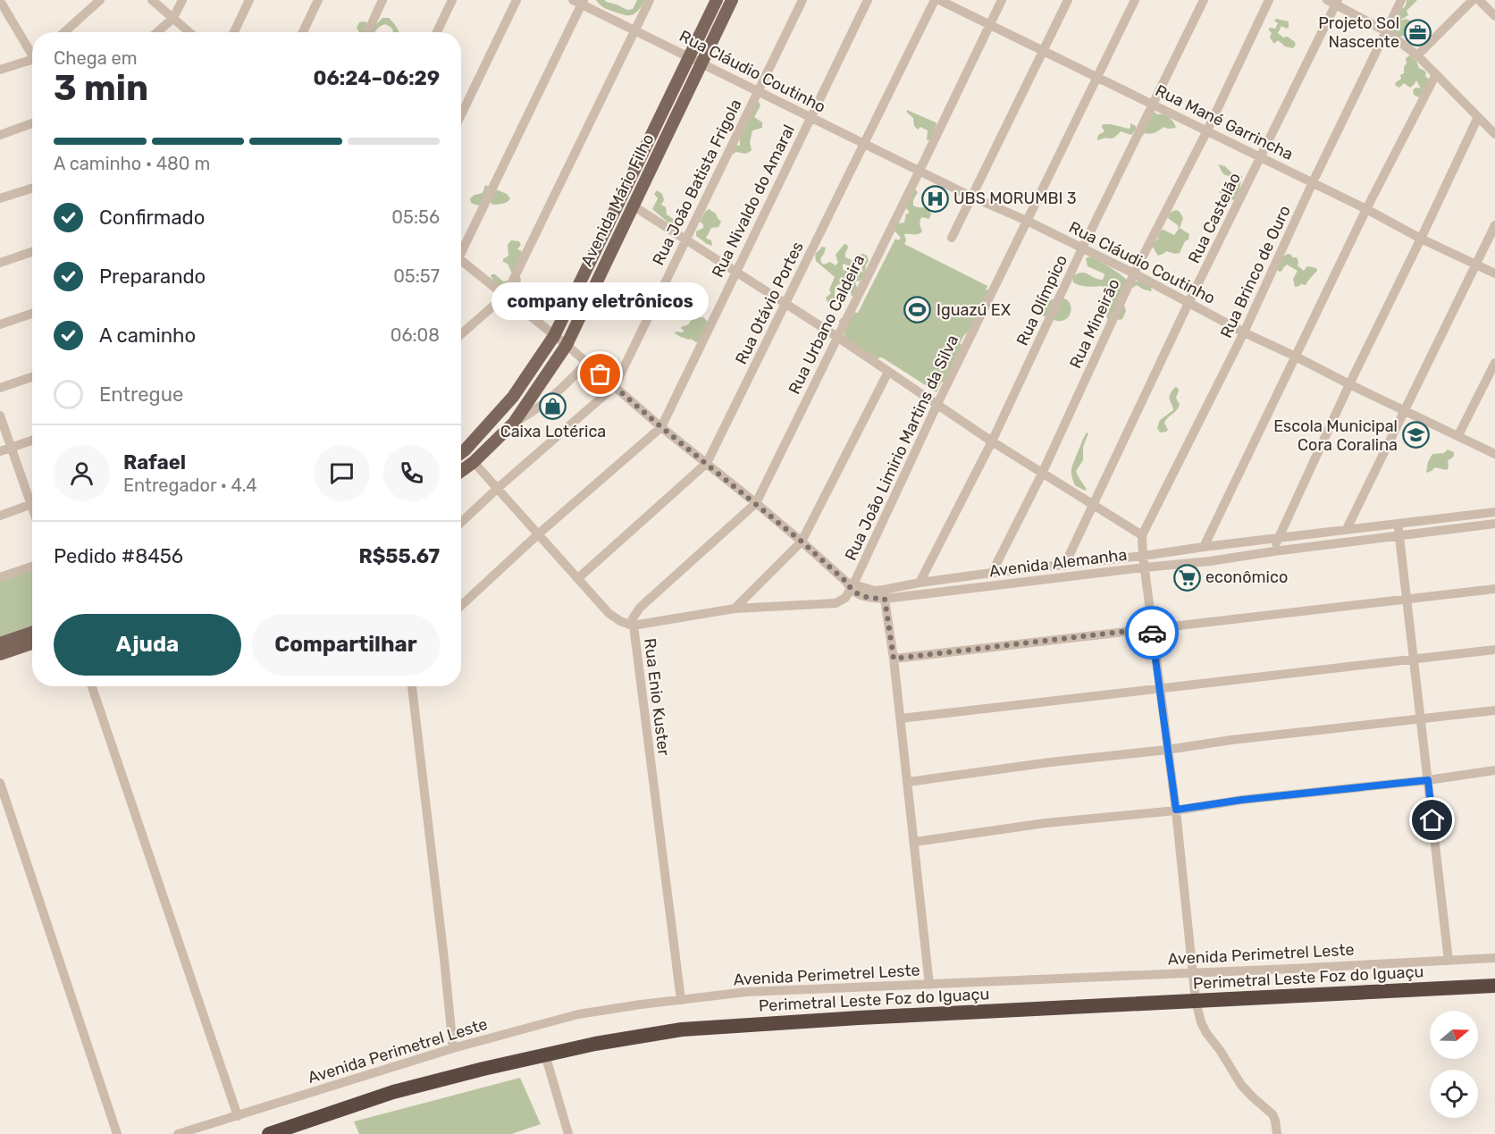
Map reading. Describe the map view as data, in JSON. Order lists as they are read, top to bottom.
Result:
{
  "streets": {
    "highway": ["Perimetral Leste Foz do Iguaçu"],
    "main road": ["Avenida Mário Filho"],
    "street": [
      "Rua Cláudio Coutinho",
      "Rua Mané Garrincha",
      "Rua João Batista Frigola",
      "Rua Nivaldo do Amaral",
      "Rua Castelão",
      "Rua Brinco de Ouro",
      "Rua Olímpico",
      "Rua Otávio Portes",
      "Rua Mineirão",
      "Rua Urbano Caldeira",
      "Rua João Limirio Martins da Silva",
      "Avenida Alemanha",
      "Rua Enio Kuster",
      "Avenida Perimetrel Leste"
    ]
  },
  "crossings": [
    ["Rua Cláudio Coutinho", "Rua João Batista Frigola"],
    ["Rua Cláudio Coutinho", "Avenida Mário Filho"],
    ["Rua Cláudio Coutinho", "Rua Nivaldo do Amaral"],
    ["Rua Cláudio Coutinho", "Rua Castelão"],
    ["Rua Cláudio Coutinho", "Rua Brinco de Ouro"],
    ["Rua Cláudio Coutinho", "Rua Olímpico"],
    ["Rua Cláudio Coutinho", "Rua Otávio Portes"],
    ["Rua Cláudio Coutinho", "Rua Mineirão"],
    ["Rua Cláudio Coutinho", "Rua Urbano Caldeira"],
    ["Rua Cláudio Coutinho", "Rua João Limirio Martins da Silva"],
    ["Rua Mané Garrincha", "Rua Castelão"],
    ["Rua Mané Garrincha", "Rua Brinco de Ouro"],
    ["Rua Mané Garrincha", "Rua Olímpico"],
    ["Rua Mané Garrincha", "Rua Mineirão"],
    ["Rua Mané Garrincha", "Rua Urbano Caldeira"],
    ["Rua Mané Garrincha", "Rua João Limirio Martins da Silva"],
    ["Rua João Batista Frigola", "Rua Enio Kuster"],
    ["Avenida Mário Filho", "Rua Enio Kuster"],
    ["Rua Nivaldo do Amaral", "Rua Enio Kuster"],
    ["Rua Castelão", "Avenida Alemanha"],
    ["Rua Brinco de Ouro", "Avenida Alemanha"],
    ["Rua Brinco de Ouro", "Avenida Perimetrel Leste"],
    ["Rua Brinco de Ouro", "Perimetral Leste Foz do Iguaçu"],
    ["Rua Olímpico", "Avenida Alemanha"],
    ["Rua Otávio Portes", "Rua Enio Kuster"],
    ["Rua Mineirão", "Avenida Alemanha"],
    ["Rua Urbano Caldeira", "Rua Enio Kuster"],
    ["Rua João Limirio Martins da Silva", "Avenida Alemanha"],
    ["Rua Enio Kuster", "Avenida Perimetrel Leste"]
  ],
  "places": {
    "office": ["Projeto Sol Nascente"],
    "hospital": ["UBS MORUMBI 3"],
    "sports": ["Iguazú EX"],
    "other": ["company eletrônicos"],
    "shop": ["Caixa Lotérica"],
    "school or university": ["Escola Municipal Cora Coralina"],
    "supermarket": ["econômico"]
  },
  "north": "right",
  "page": {
    "heading": ["3 min", "Chega em", "06:24–06:29"],
    "panel": [
      "Rafael",
      "Entregador · 4.4",
      "Pedido #8456",
      "R$55.67"
    ],
    "bar": "A caminho · 480 m",
    "list": [
      ["Confirmado", "05:56"],
      ["Preparando", "05:57"],
      ["A caminho", "06:08"],
      "Entregue"
    ],
    "bubble": "company eletrônicos",
    "buttons": ["Ajuda", "Compartilhar"]
  }
}
